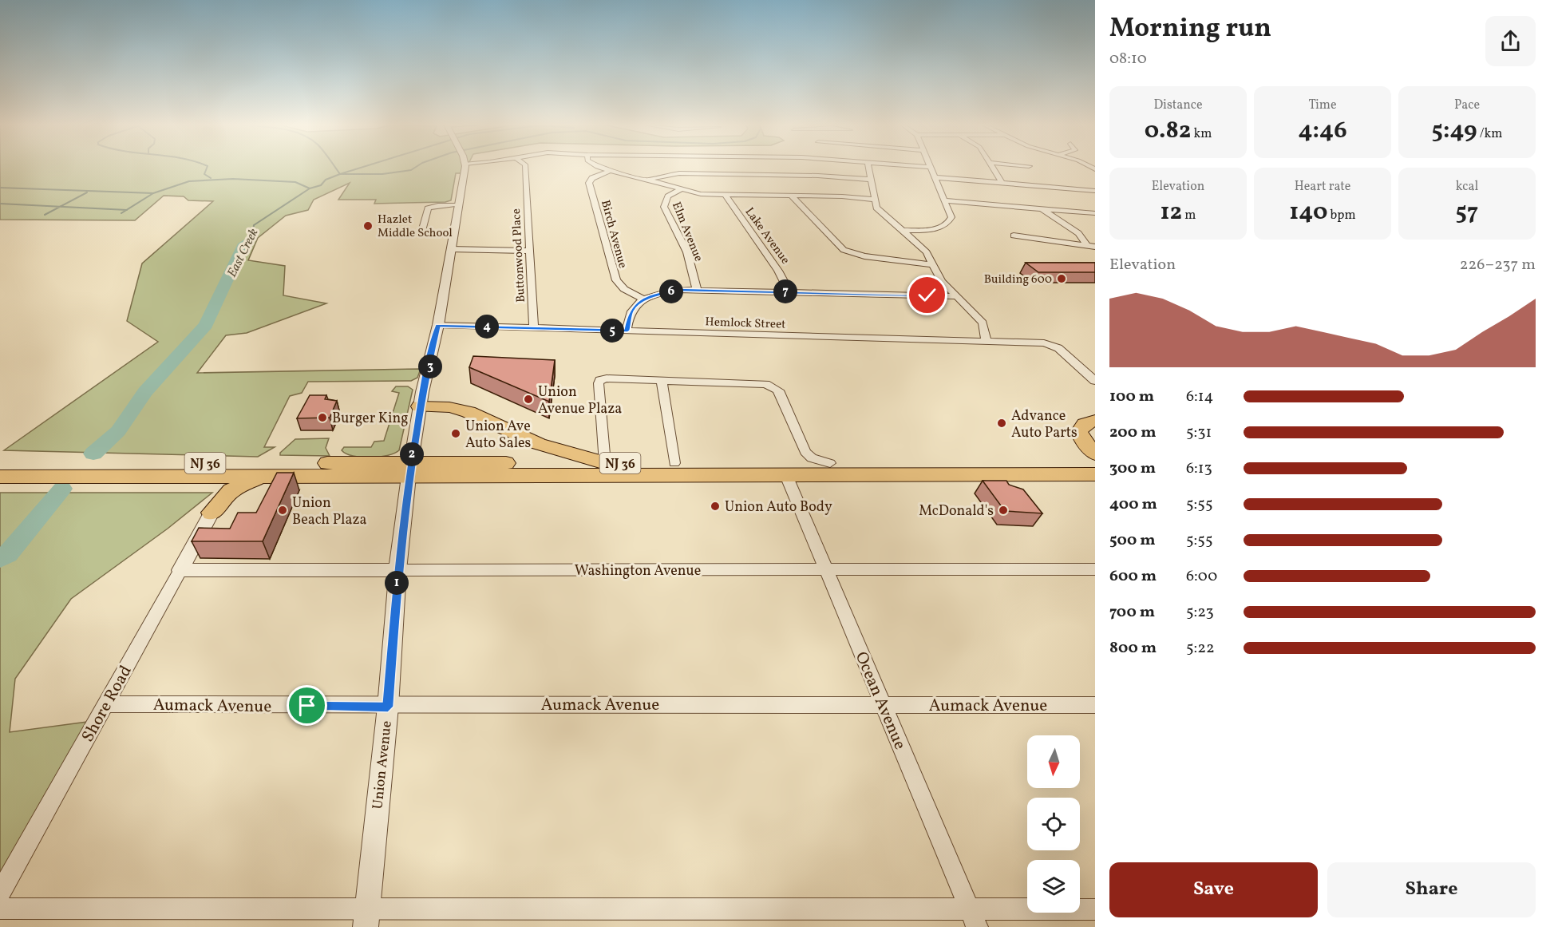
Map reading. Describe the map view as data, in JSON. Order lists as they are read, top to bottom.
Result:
{
  "streets": {
    "highway": ["NJ 36"],
    "street": [
      "Elm Avenue",
      "Birch Avenue",
      "Lake Avenue",
      "Buttonwood Place",
      "Hemlock Street",
      "Washington Avenue",
      "Ocean Avenue",
      "Shore Road",
      "Aumack Avenue",
      "Union Avenue"
    ]
  },
  "crossings": [
    ["Buttonwood Place", "Hemlock Street"],
    ["Hemlock Street", "Union Avenue"],
    ["NJ 36", "Ocean Avenue"],
    ["NJ 36", "Union Avenue"],
    ["Washington Avenue", "Ocean Avenue"],
    ["Washington Avenue", "Shore Road"],
    ["Washington Avenue", "Union Avenue"],
    ["Ocean Avenue", "Aumack Avenue"],
    ["Shore Road", "Aumack Avenue"],
    ["Aumack Avenue", "Union Avenue"]
  ],
  "water": ["East Creek"],
  "places": [
    "Hazlet Middle School",
    "Building 600",
    "Union Avenue Plaza",
    "Burger King",
    "Advance Auto Parts",
    "Union Ave Auto Sales",
    "Union Auto Body",
    "Union Beach Plaza",
    "McDonald's"
  ],
  "north": "bottom",
  "page": {
    "heading": ["Morning run", "08:10"],
    "stats": [
      ["Distance", "0.82 km"],
      ["Time", "4:46"],
      ["Pace", "5:49 /km"],
      ["Elevation", "12 m"],
      ["Heart rate", "140 bpm"],
      ["kcal", "57"]
    ],
    "chart": ["Elevation", "226–237 m"],
    "pins": [
      "6",
      "7",
      "4",
      "5",
      "3",
      "2",
      "1"
    ],
    "list": [
      {
        "name": "100 m",
        "note": "6:14"
      },
      {
        "name": "200 m",
        "note": "5:31"
      },
      {
        "name": "300 m",
        "note": "6:13"
      },
      {
        "name": "400 m",
        "note": "5:55"
      },
      {
        "name": "500 m",
        "note": "5:55"
      },
      {
        "name": "600 m",
        "note": "6:00"
      },
      {
        "name": "700 m",
        "note": "5:23"
      },
      {
        "name": "800 m",
        "note": "5:22"
      }
    ],
    "buttons": ["Save", "Share"]
  }
}
